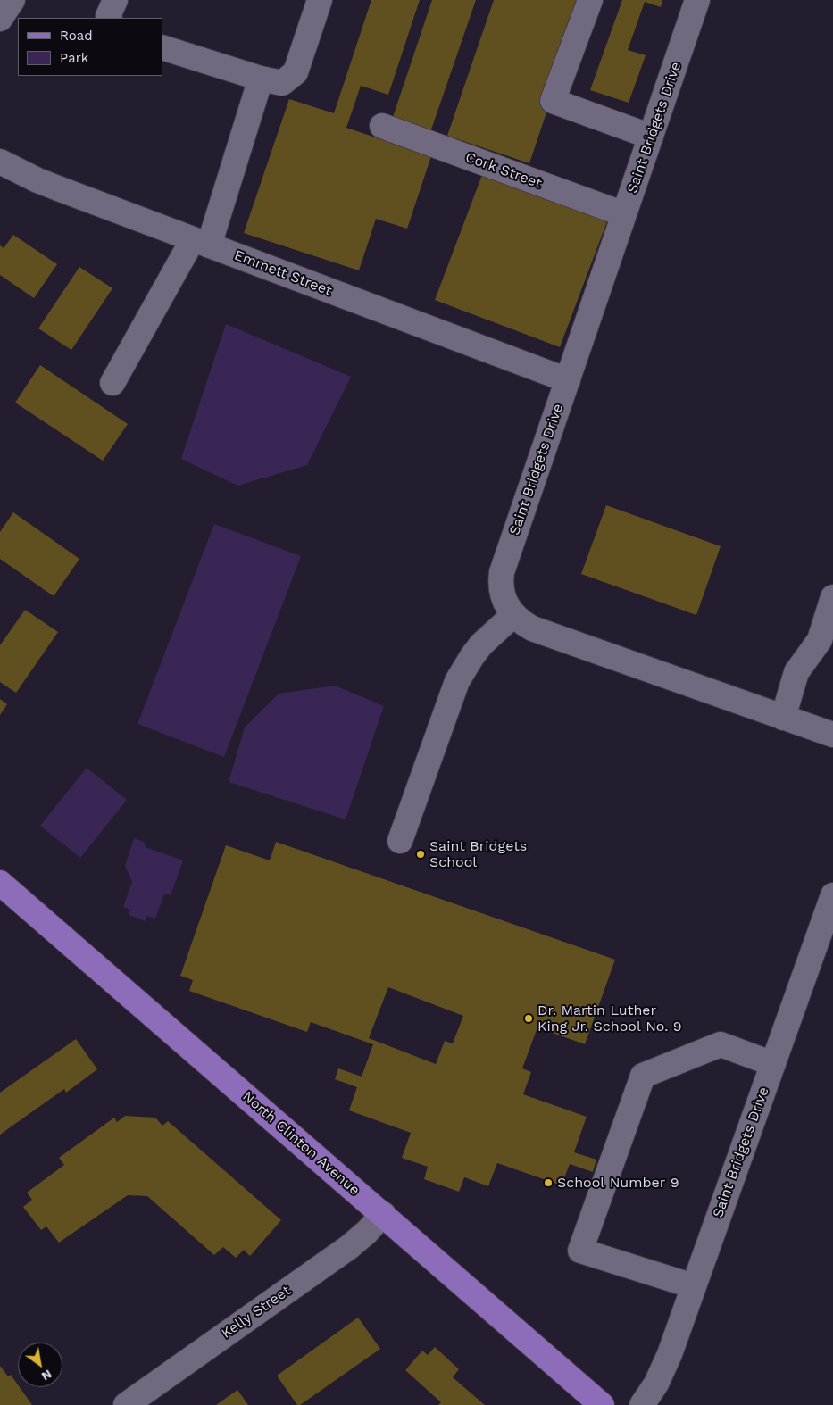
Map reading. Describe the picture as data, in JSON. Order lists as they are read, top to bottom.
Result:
{
  "streets": {
    "main road": ["North Clinton Avenue"],
    "street": [
      "Saint Bridgets Drive",
      "Cork Street",
      "Emmett Street",
      "Kelly Street"
    ]
  },
  "crossings": [
    ["Saint Bridgets Drive", "Cork Street"],
    ["Saint Bridgets Drive", "Emmett Street"],
    ["North Clinton Avenue", "Kelly Street"]
  ],
  "places": ["Saint Bridgets School", "Dr. Martin Luther King Jr. School No. 9", "School Number 9"],
  "legend": ["Road", "Park"],
  "north": "bottom right"
}
